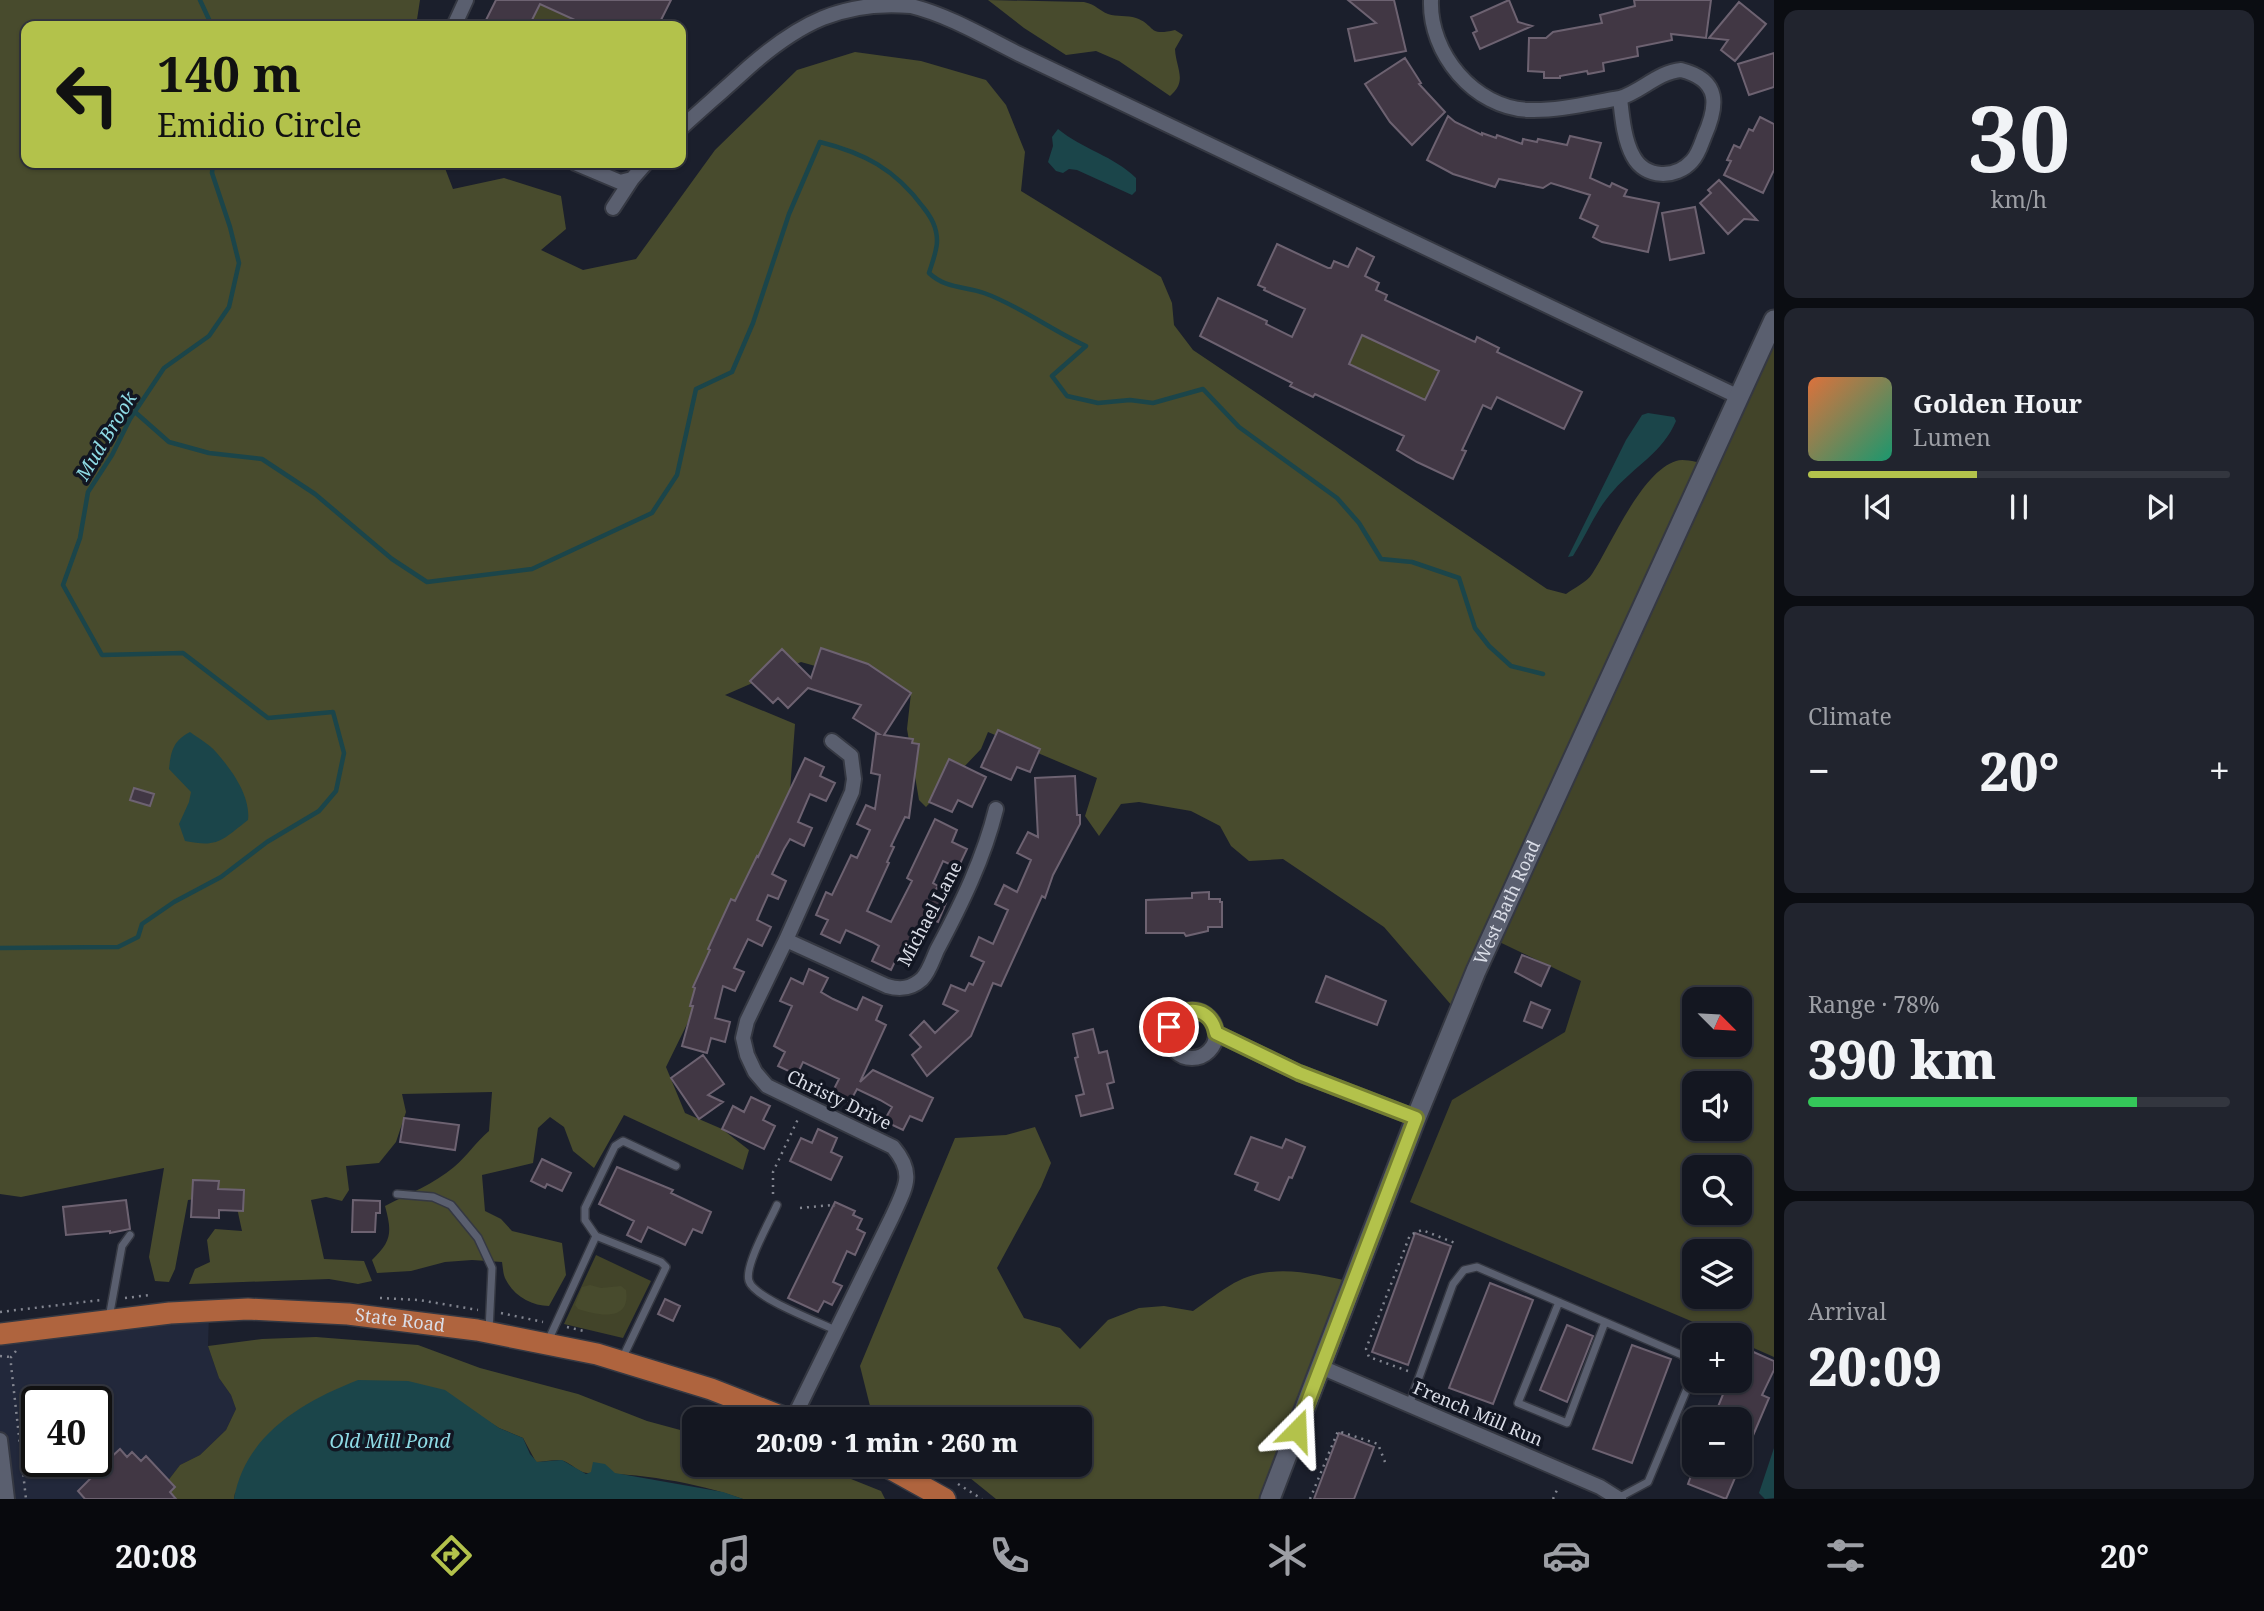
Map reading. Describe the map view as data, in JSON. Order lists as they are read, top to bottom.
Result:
{
  "streets": {
    "main road": ["State Road"],
    "street": [
      "West Bath Road",
      "Michael Lane",
      "Christy Drive",
      "French Mill Run"
    ]
  },
  "crossings": [
    ["West Bath Road", "French Mill Run"],
    ["Michael Lane", "Christy Drive"]
  ],
  "water": ["Mud Brook", "Old Mill Pond"],
  "north": "bottom right",
  "page": {
    "tile": [
      ["30", "km/h"],
      "Climate",
      ["Range · 78%", "390 km"],
      ["Arrival", "20:09"]
    ],
    "turn": ["140 m", "Emidio Circle"],
    "song": ["Golden Hour", "Lumen"],
    "heat": ["−", "20°", "+"],
    "map_buttons": ["+", "−"],
    "limit": "40",
    "trip": "20:09 · 1 min · 260 m",
    "tabs": ["20:08", "20°"]
  }
}
